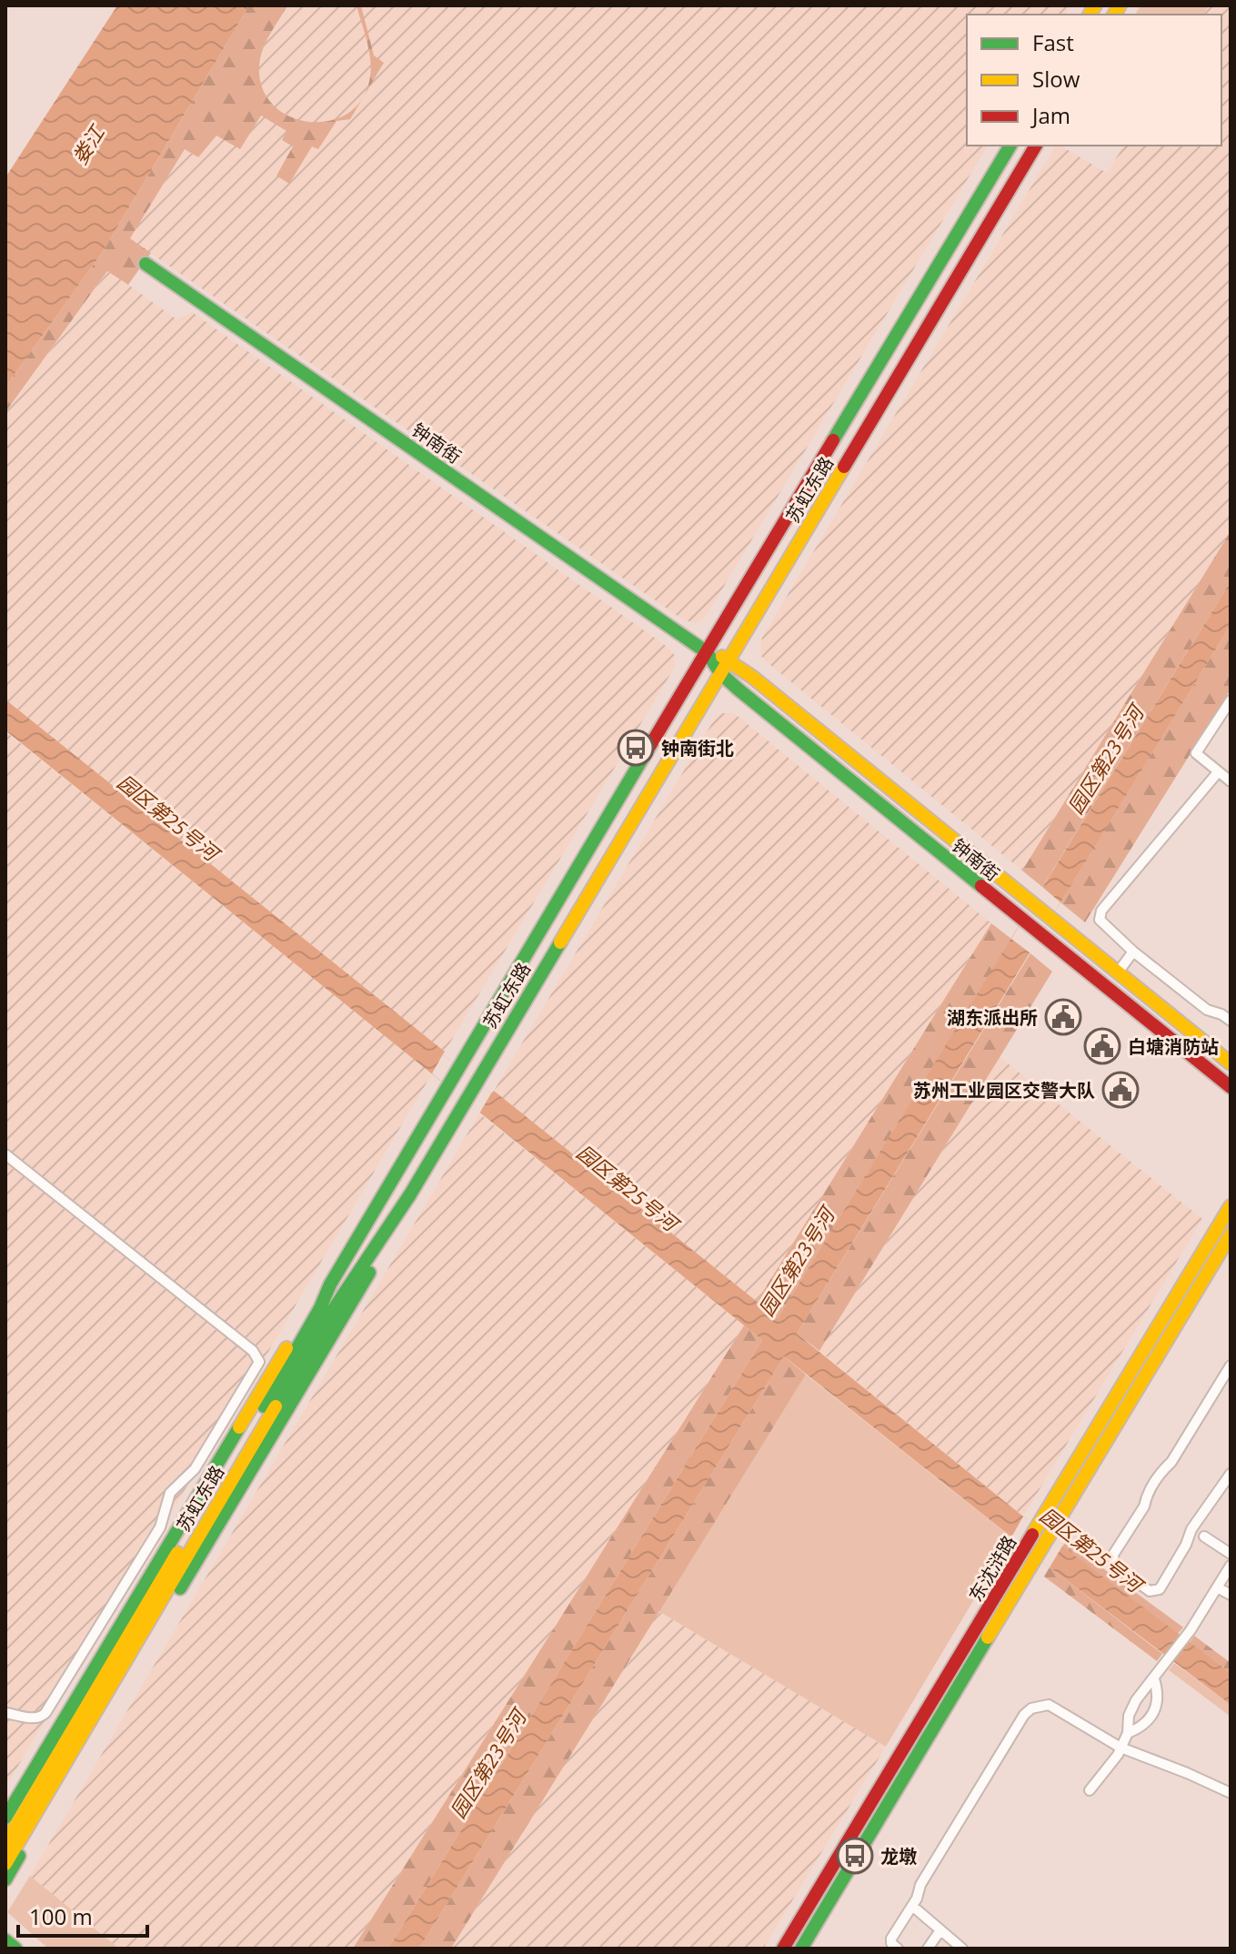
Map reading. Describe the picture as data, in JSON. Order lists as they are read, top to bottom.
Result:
{
  "streets": {
    "main road": ["钟南街", "苏虹东路", "东沈浒路"]
  },
  "crossings": [
    ["钟南街", "苏虹东路"]
  ],
  "water": ["娄江", "园区第23号河", "园区第25号河"],
  "places": {
    "bus stop": ["钟南街北", "龙墩"],
    "public building": ["湖东派出所", "白塘消防站", "苏州工业园区交警大队"]
  },
  "legend": ["Fast", "Slow", "Jam"],
  "scale_bar": "100 m"
}
